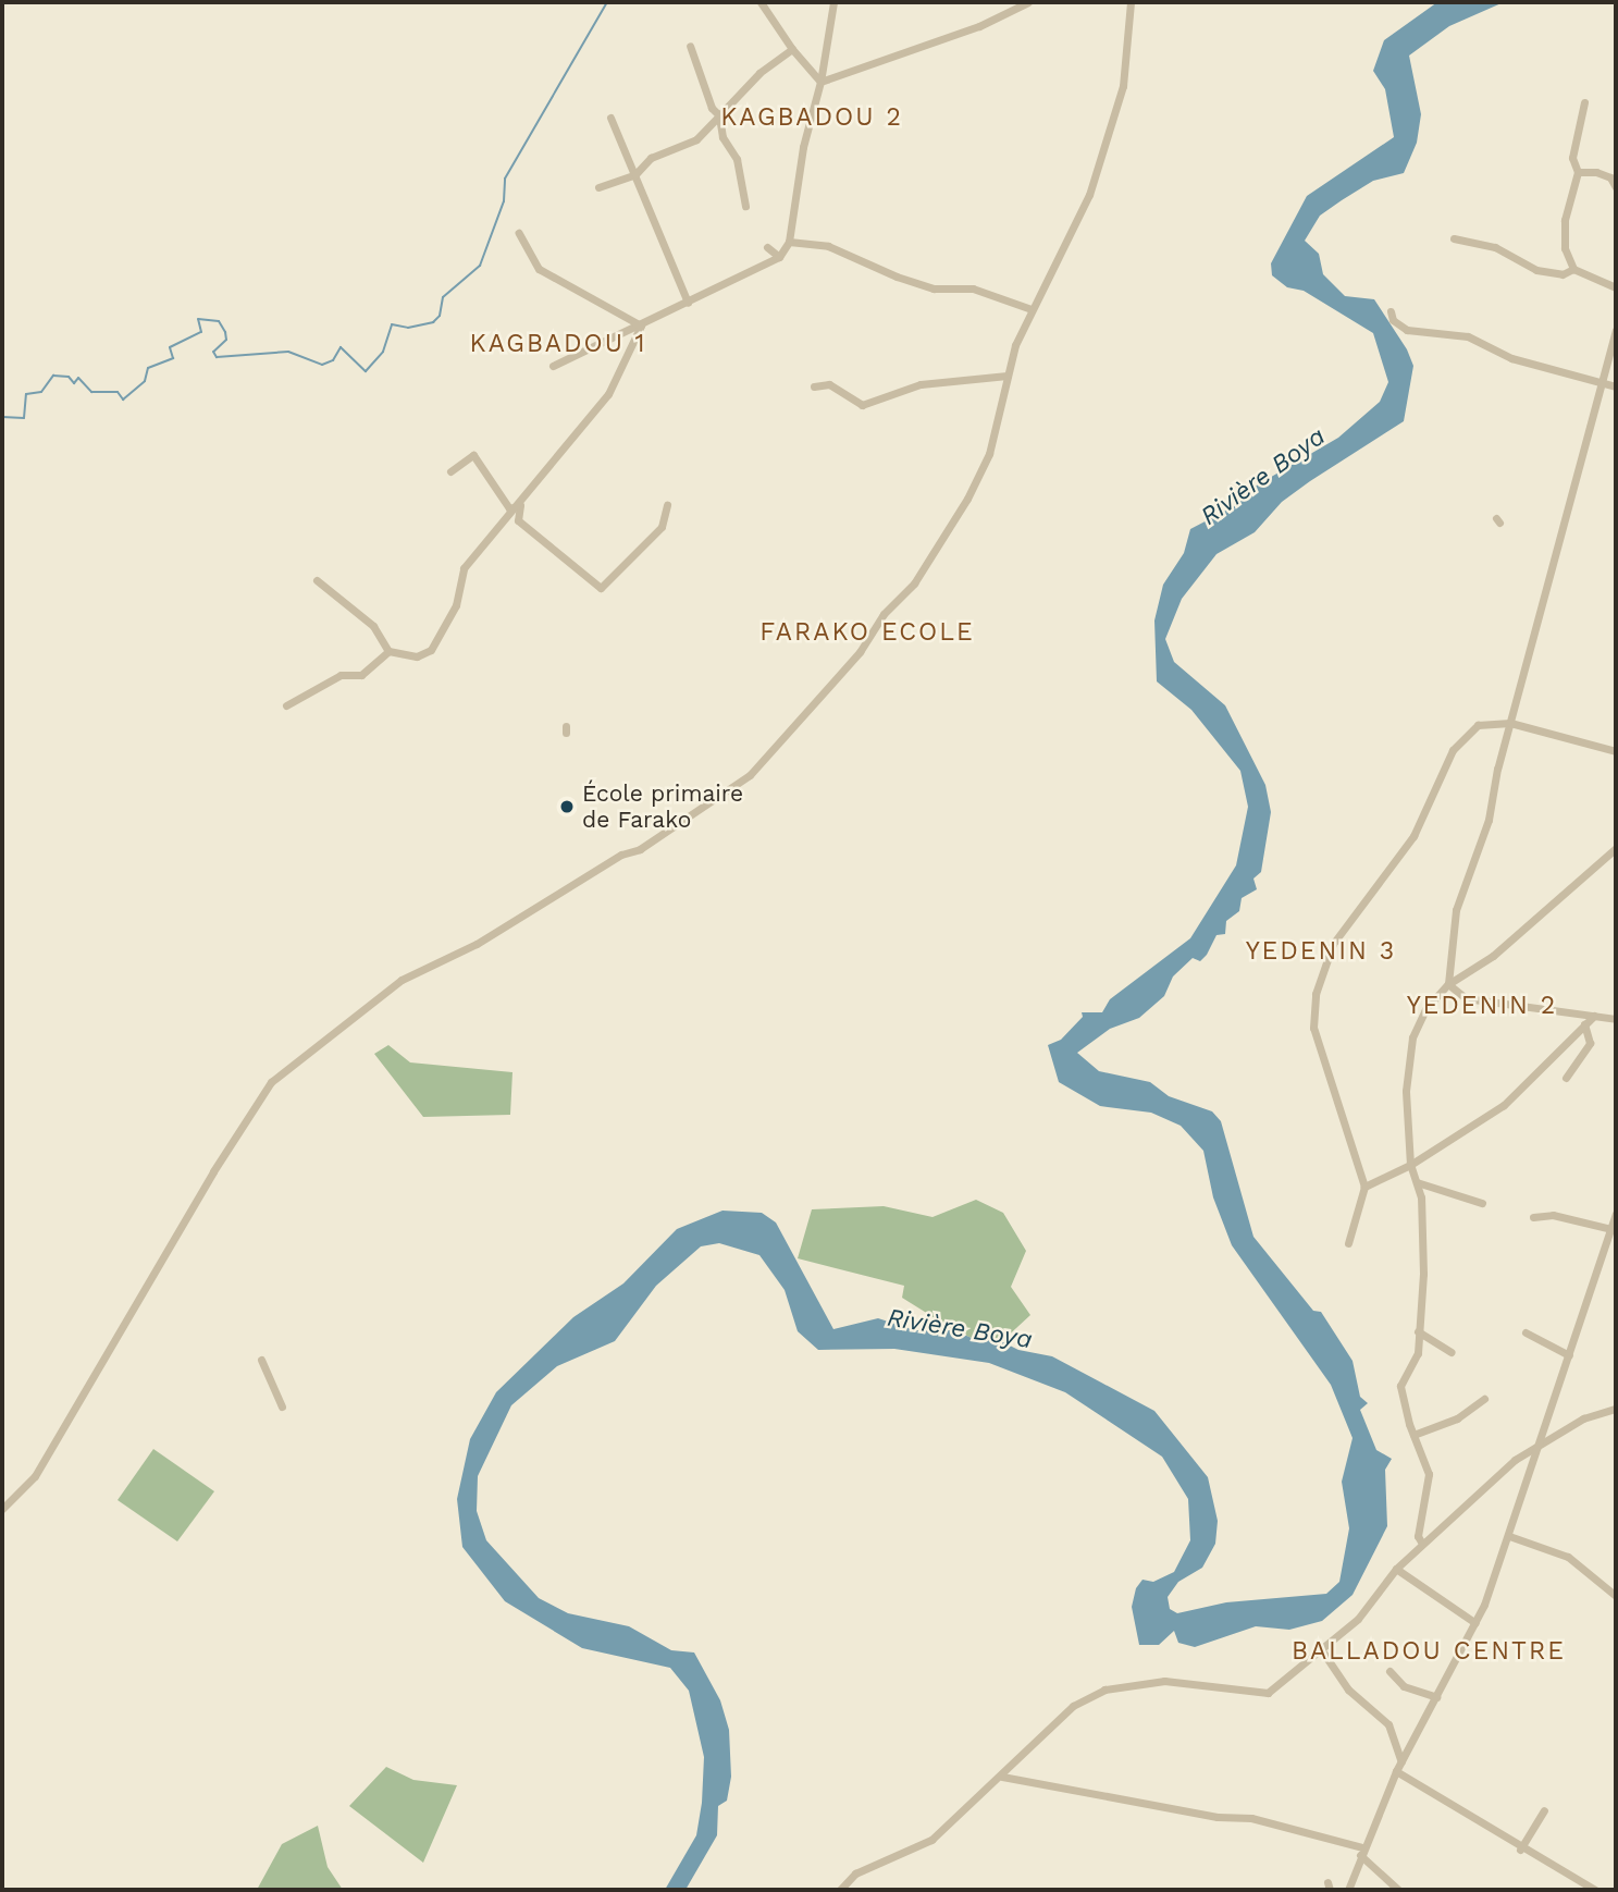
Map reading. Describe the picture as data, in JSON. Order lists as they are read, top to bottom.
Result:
{
  "districts": [
    "KAGBADOU 2",
    "KAGBADOU 1",
    "FARAKO ECOLE",
    "YEDENIN 3",
    "YEDENIN 2",
    "BALLADOU CENTRE"
  ],
  "water": ["Rivière Boya"],
  "places": ["École primaire de Farako"]
}
